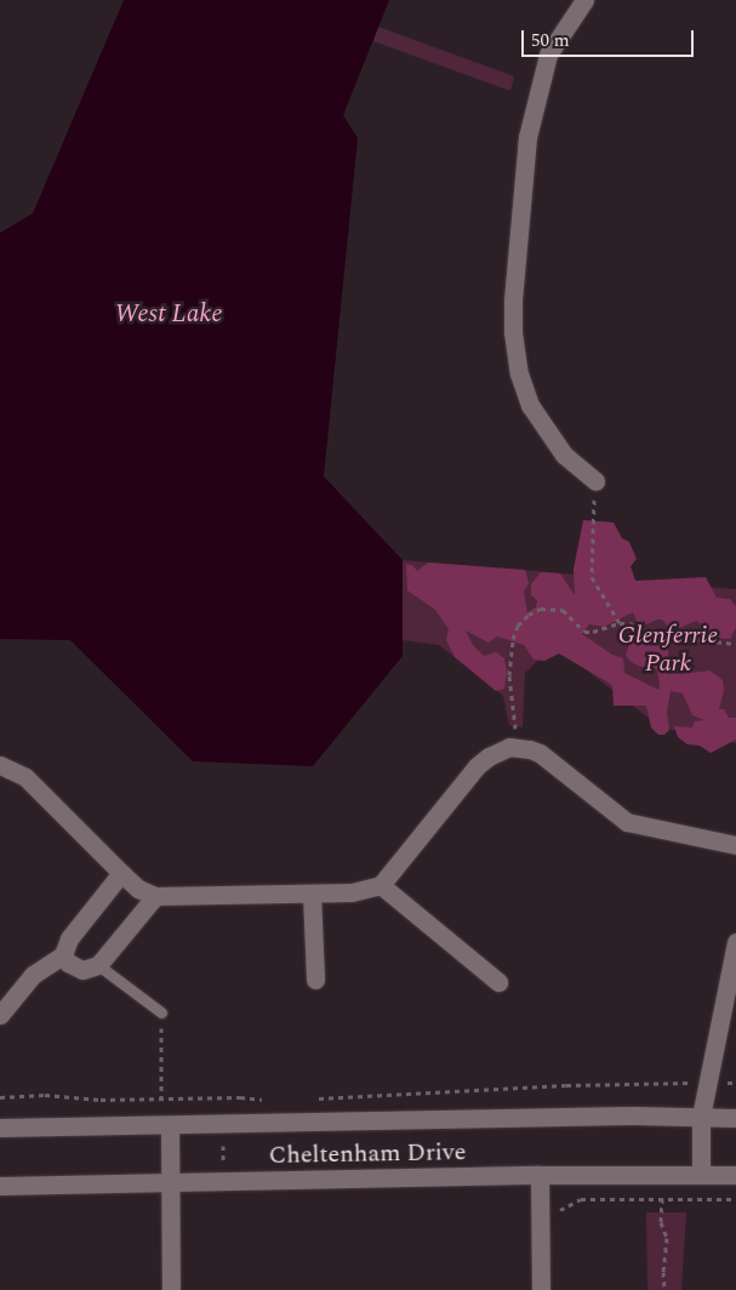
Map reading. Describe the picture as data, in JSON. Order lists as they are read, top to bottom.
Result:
{
  "streets": {
    "street": ["Cheltenham Drive"]
  },
  "water": ["West Lake"],
  "parks": ["Glenferrie Park"],
  "scale_bar": "50 m"
}
